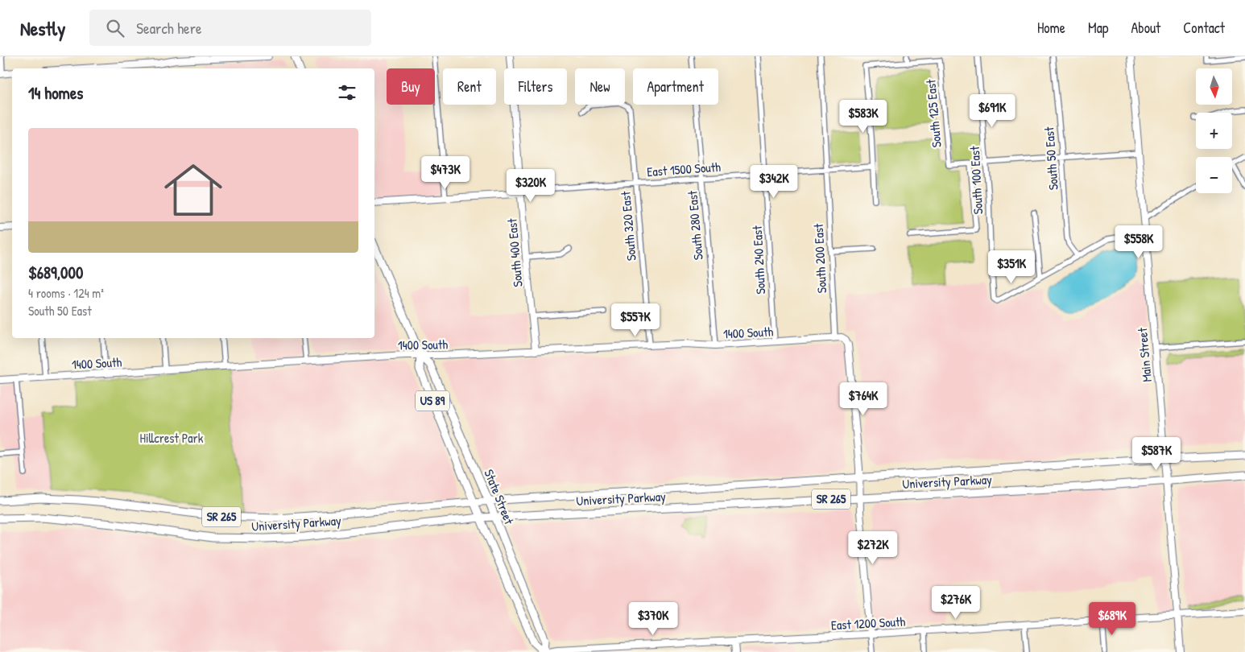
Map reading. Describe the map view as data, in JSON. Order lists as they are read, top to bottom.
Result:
{
  "streets": {
    "main road": [
      "US 89",
      "University Parkway",
      "State Street",
      "SR 265"
    ],
    "street": [
      "South 125 East",
      "South 50 East",
      "East 1500 South",
      "South 100 East",
      "South 280 East",
      "South 320 East",
      "South 400 East",
      "South 200 East",
      "South 240 East",
      "1400 South",
      "Main Street",
      "East 1200 South"
    ]
  },
  "crossings": [
    ["East 1500 South", "South 280 East"],
    ["East 1500 South", "South 320 East"],
    ["East 1500 South", "South 400 East"],
    ["East 1500 South", "South 200 East"],
    ["East 1500 South", "South 240 East"],
    ["South 280 East", "1400 South"],
    ["South 320 East", "1400 South"],
    ["South 400 East", "1400 South"],
    ["South 200 East", "1400 South"],
    ["South 240 East", "1400 South"],
    ["1400 South", "University Parkway"],
    ["1400 South", "State Street"],
    ["Main Street", "University Parkway"],
    ["Main Street", "SR 265"],
    ["Main Street", "East 1200 South"],
    ["University Parkway", "State Street"],
    ["University Parkway", "SR 265"],
    ["State Street", "East 1200 South"]
  ],
  "parks": ["Hillcrest Park"],
  "north": "bottom",
  "page": {
    "header": "Nestly",
    "search": "Search here",
    "nav": [
      "Home",
      "Map",
      "About",
      "Contact"
    ],
    "map_buttons": ["+", "−"],
    "chip": [
      "Buy",
      "Rent",
      "Filters",
      "New",
      "Apartment"
    ],
    "heading": "14 homes",
    "price": [
      "$691K",
      "$583K",
      "$473K",
      "$342K",
      "$320K",
      "$558K",
      "$351K",
      "$557K",
      "$764K",
      "$587K",
      "$272K",
      "$276K",
      "$370K",
      "$689K"
    ],
    "list": [
      {
        "name": "$689,000",
        "note": "4 rooms · 124 m² · South 50 East"
      }
    ]
  }
}
